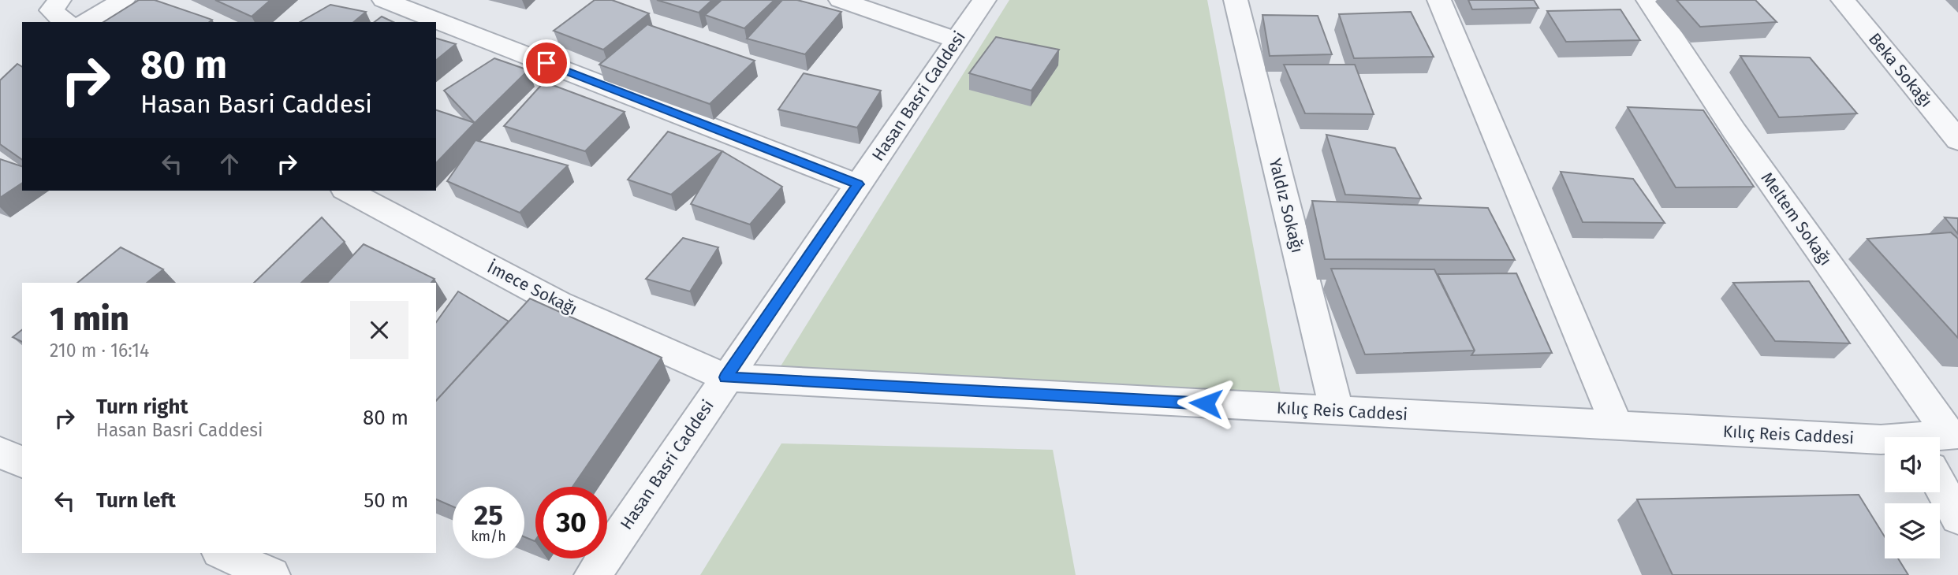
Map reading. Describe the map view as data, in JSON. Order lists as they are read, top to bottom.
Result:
{
  "streets": {
    "street": [
      "Beka Sokağı",
      "Hasan Basri Caddesi",
      "Yaldız Sokağı",
      "Meltem Sokağı",
      "İmece Sokağı",
      "Kılıç Reis Caddesi"
    ]
  },
  "crossings": [
    ["Hasan Basri Caddesi", "İmece Sokağı"],
    ["Hasan Basri Caddesi", "Kılıç Reis Caddesi"],
    ["Yaldız Sokağı", "Kılıç Reis Caddesi"],
    ["İmece Sokağı", "Kılıç Reis Caddesi"]
  ],
  "page": {
    "turn": ["80 m", "Hasan Basri Caddesi"],
    "heading": ["1 min", "210 m · 16:14"],
    "list": [
      {
        "name": "Turn right",
        "note": "Hasan Basri Caddesi",
        "value": "80 m"
      },
      {
        "name": "Turn left",
        "value": "50 m"
      }
    ],
    "speed": "25 km/h",
    "limit": "30"
  }
}
